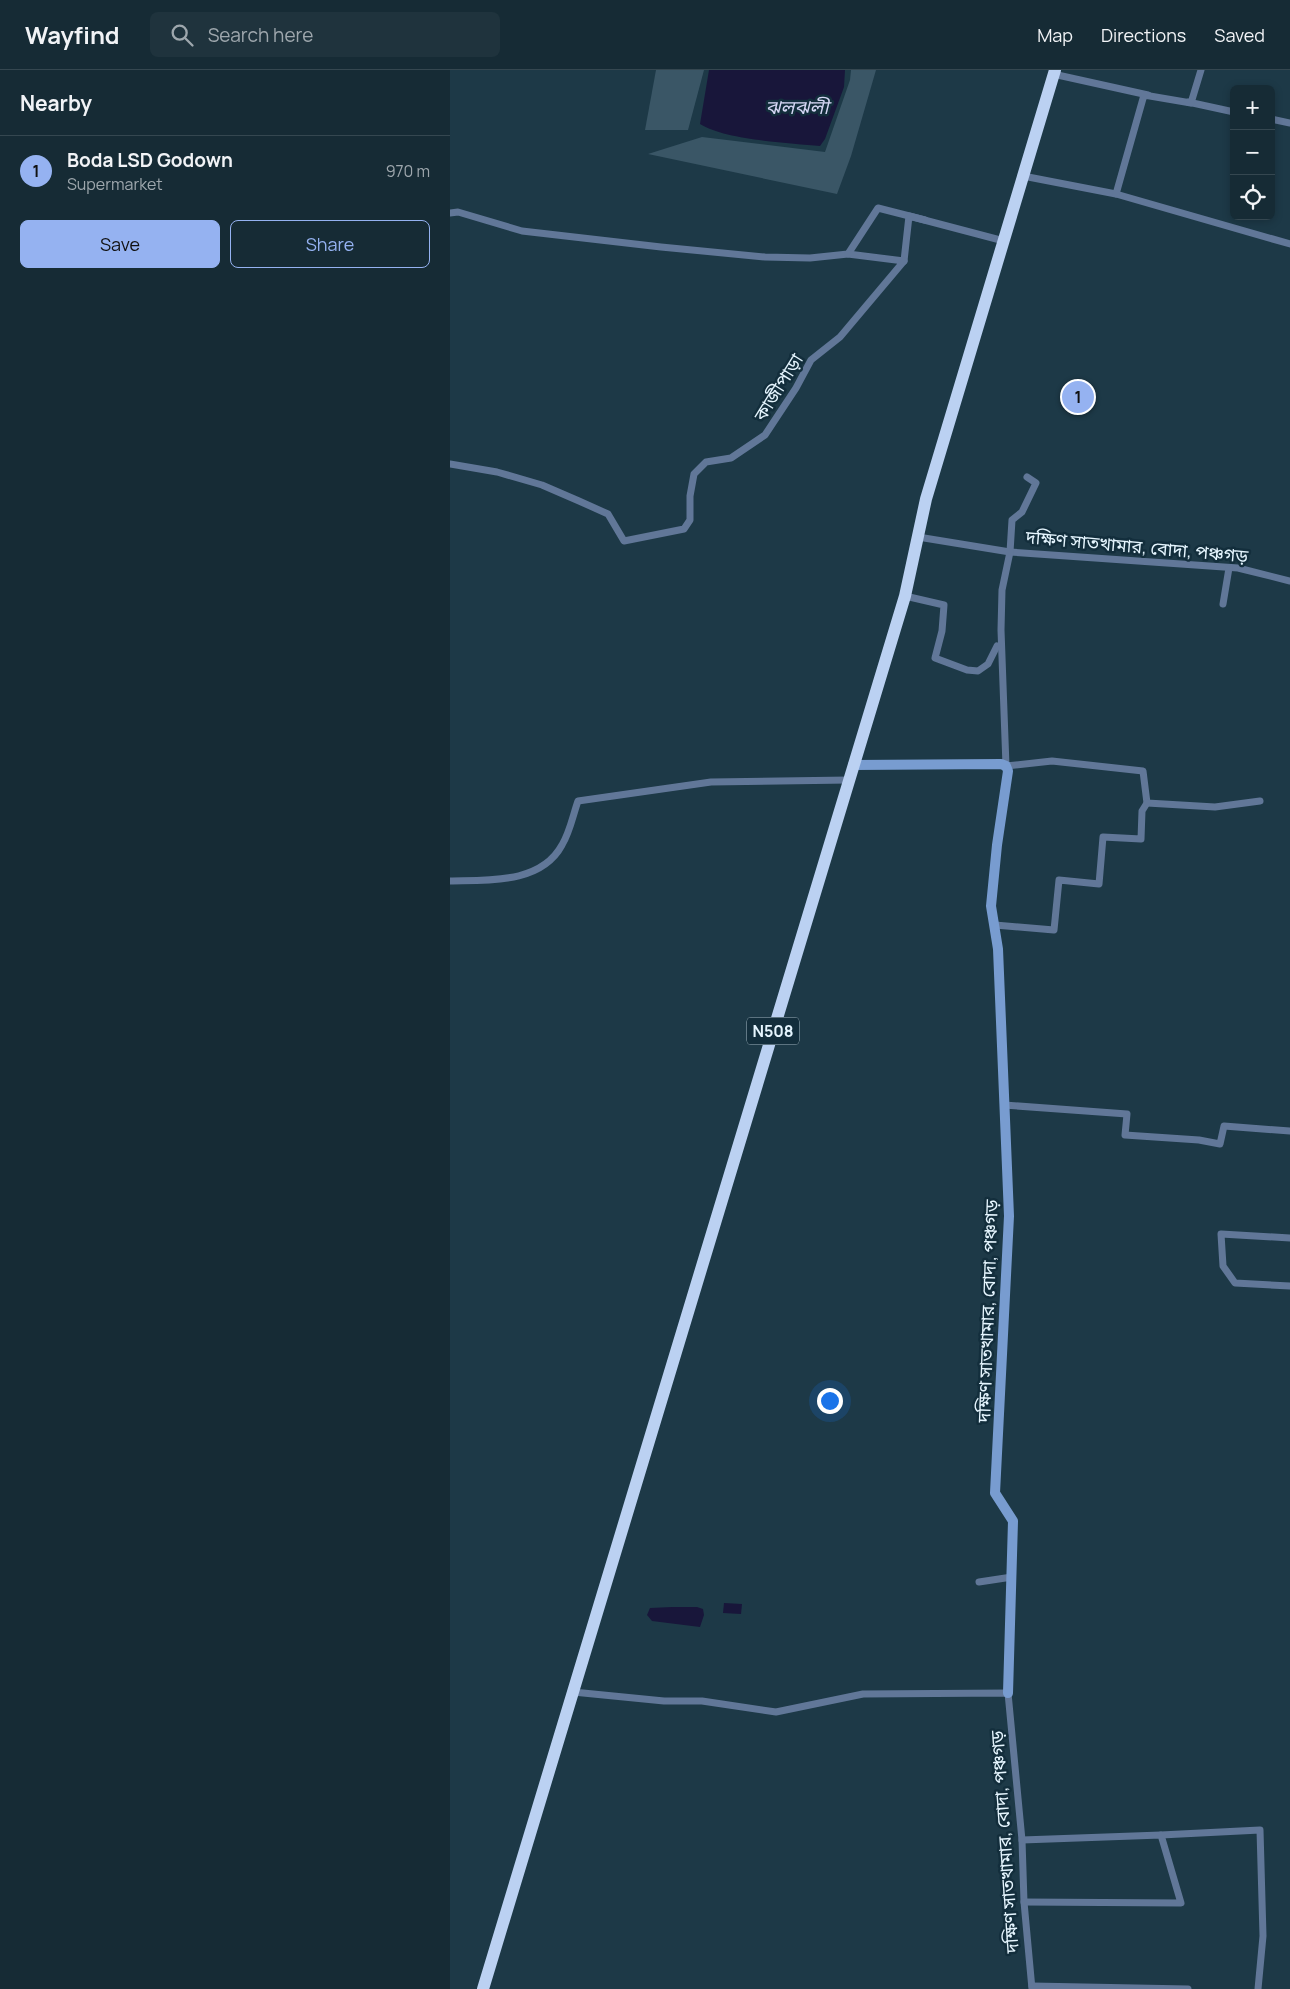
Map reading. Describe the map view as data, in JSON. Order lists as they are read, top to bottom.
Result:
{
  "streets": {
    "highway": ["N508"],
    "street": ["কাজীপাড়া", "দক্ষিণ সাতখামার, বোদা, পঞ্চগড়"]
  },
  "crossings": [
    ["দক্ষিণ সাতখামার, বোদা, পঞ্চগড়", "N508"]
  ],
  "water": ["ঝলঝলী"],
  "page": {
    "header": "Wayfind",
    "search": "Search here",
    "nav": ["Map", "Directions", "Saved"],
    "heading": "Nearby",
    "map_buttons": ["+", "−"],
    "list": [
      {
        "mark": "1",
        "name": "Boda LSD Godown",
        "note": "Supermarket",
        "value": "970 m"
      }
    ],
    "buttons": ["Save", "Share"],
    "pins": "1"
  }
}
